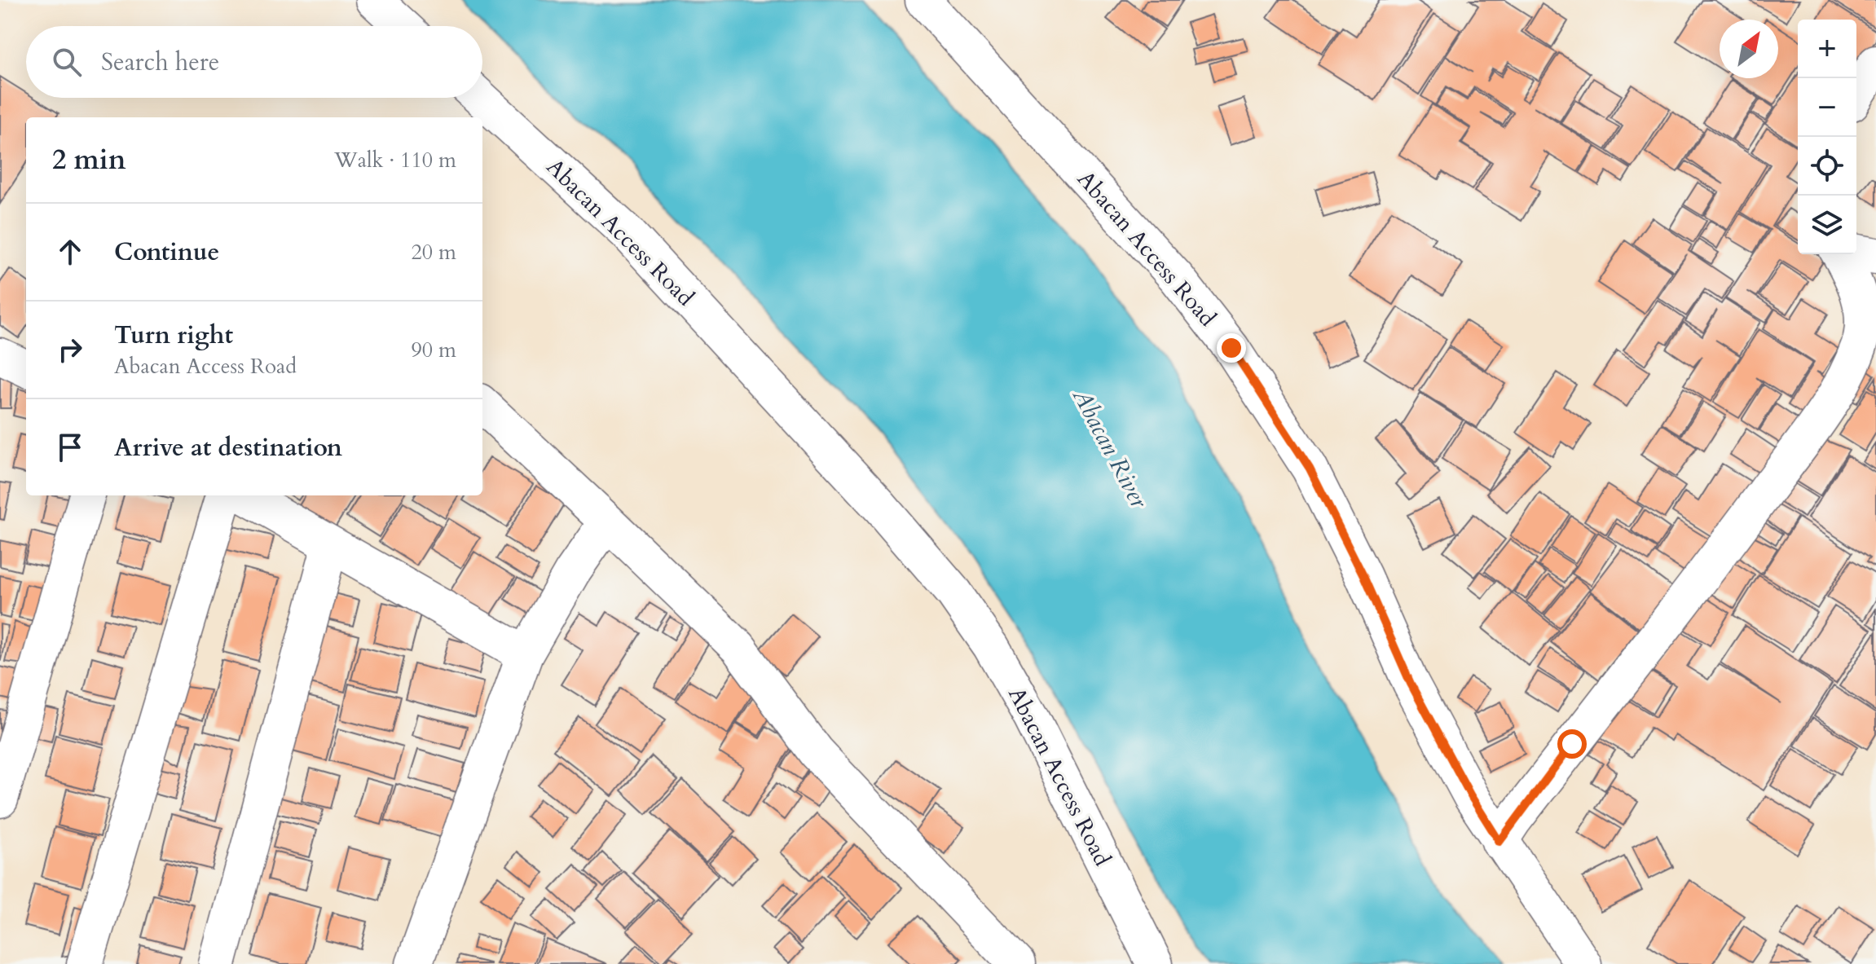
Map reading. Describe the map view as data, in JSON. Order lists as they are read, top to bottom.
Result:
{
  "streets": {
    "street": ["Abacan Access Road"]
  },
  "water": ["Abacan River"],
  "north": "top right",
  "page": {
    "map_buttons": ["+", "−"],
    "search": "Search here",
    "heading": ["2 min", "Walk · 110 m"],
    "list": [
      ["Continue", "20 m"],
      ["Turn right", "Abacan Access Road", "90 m"],
      "Arrive at destination"
    ]
  }
}
